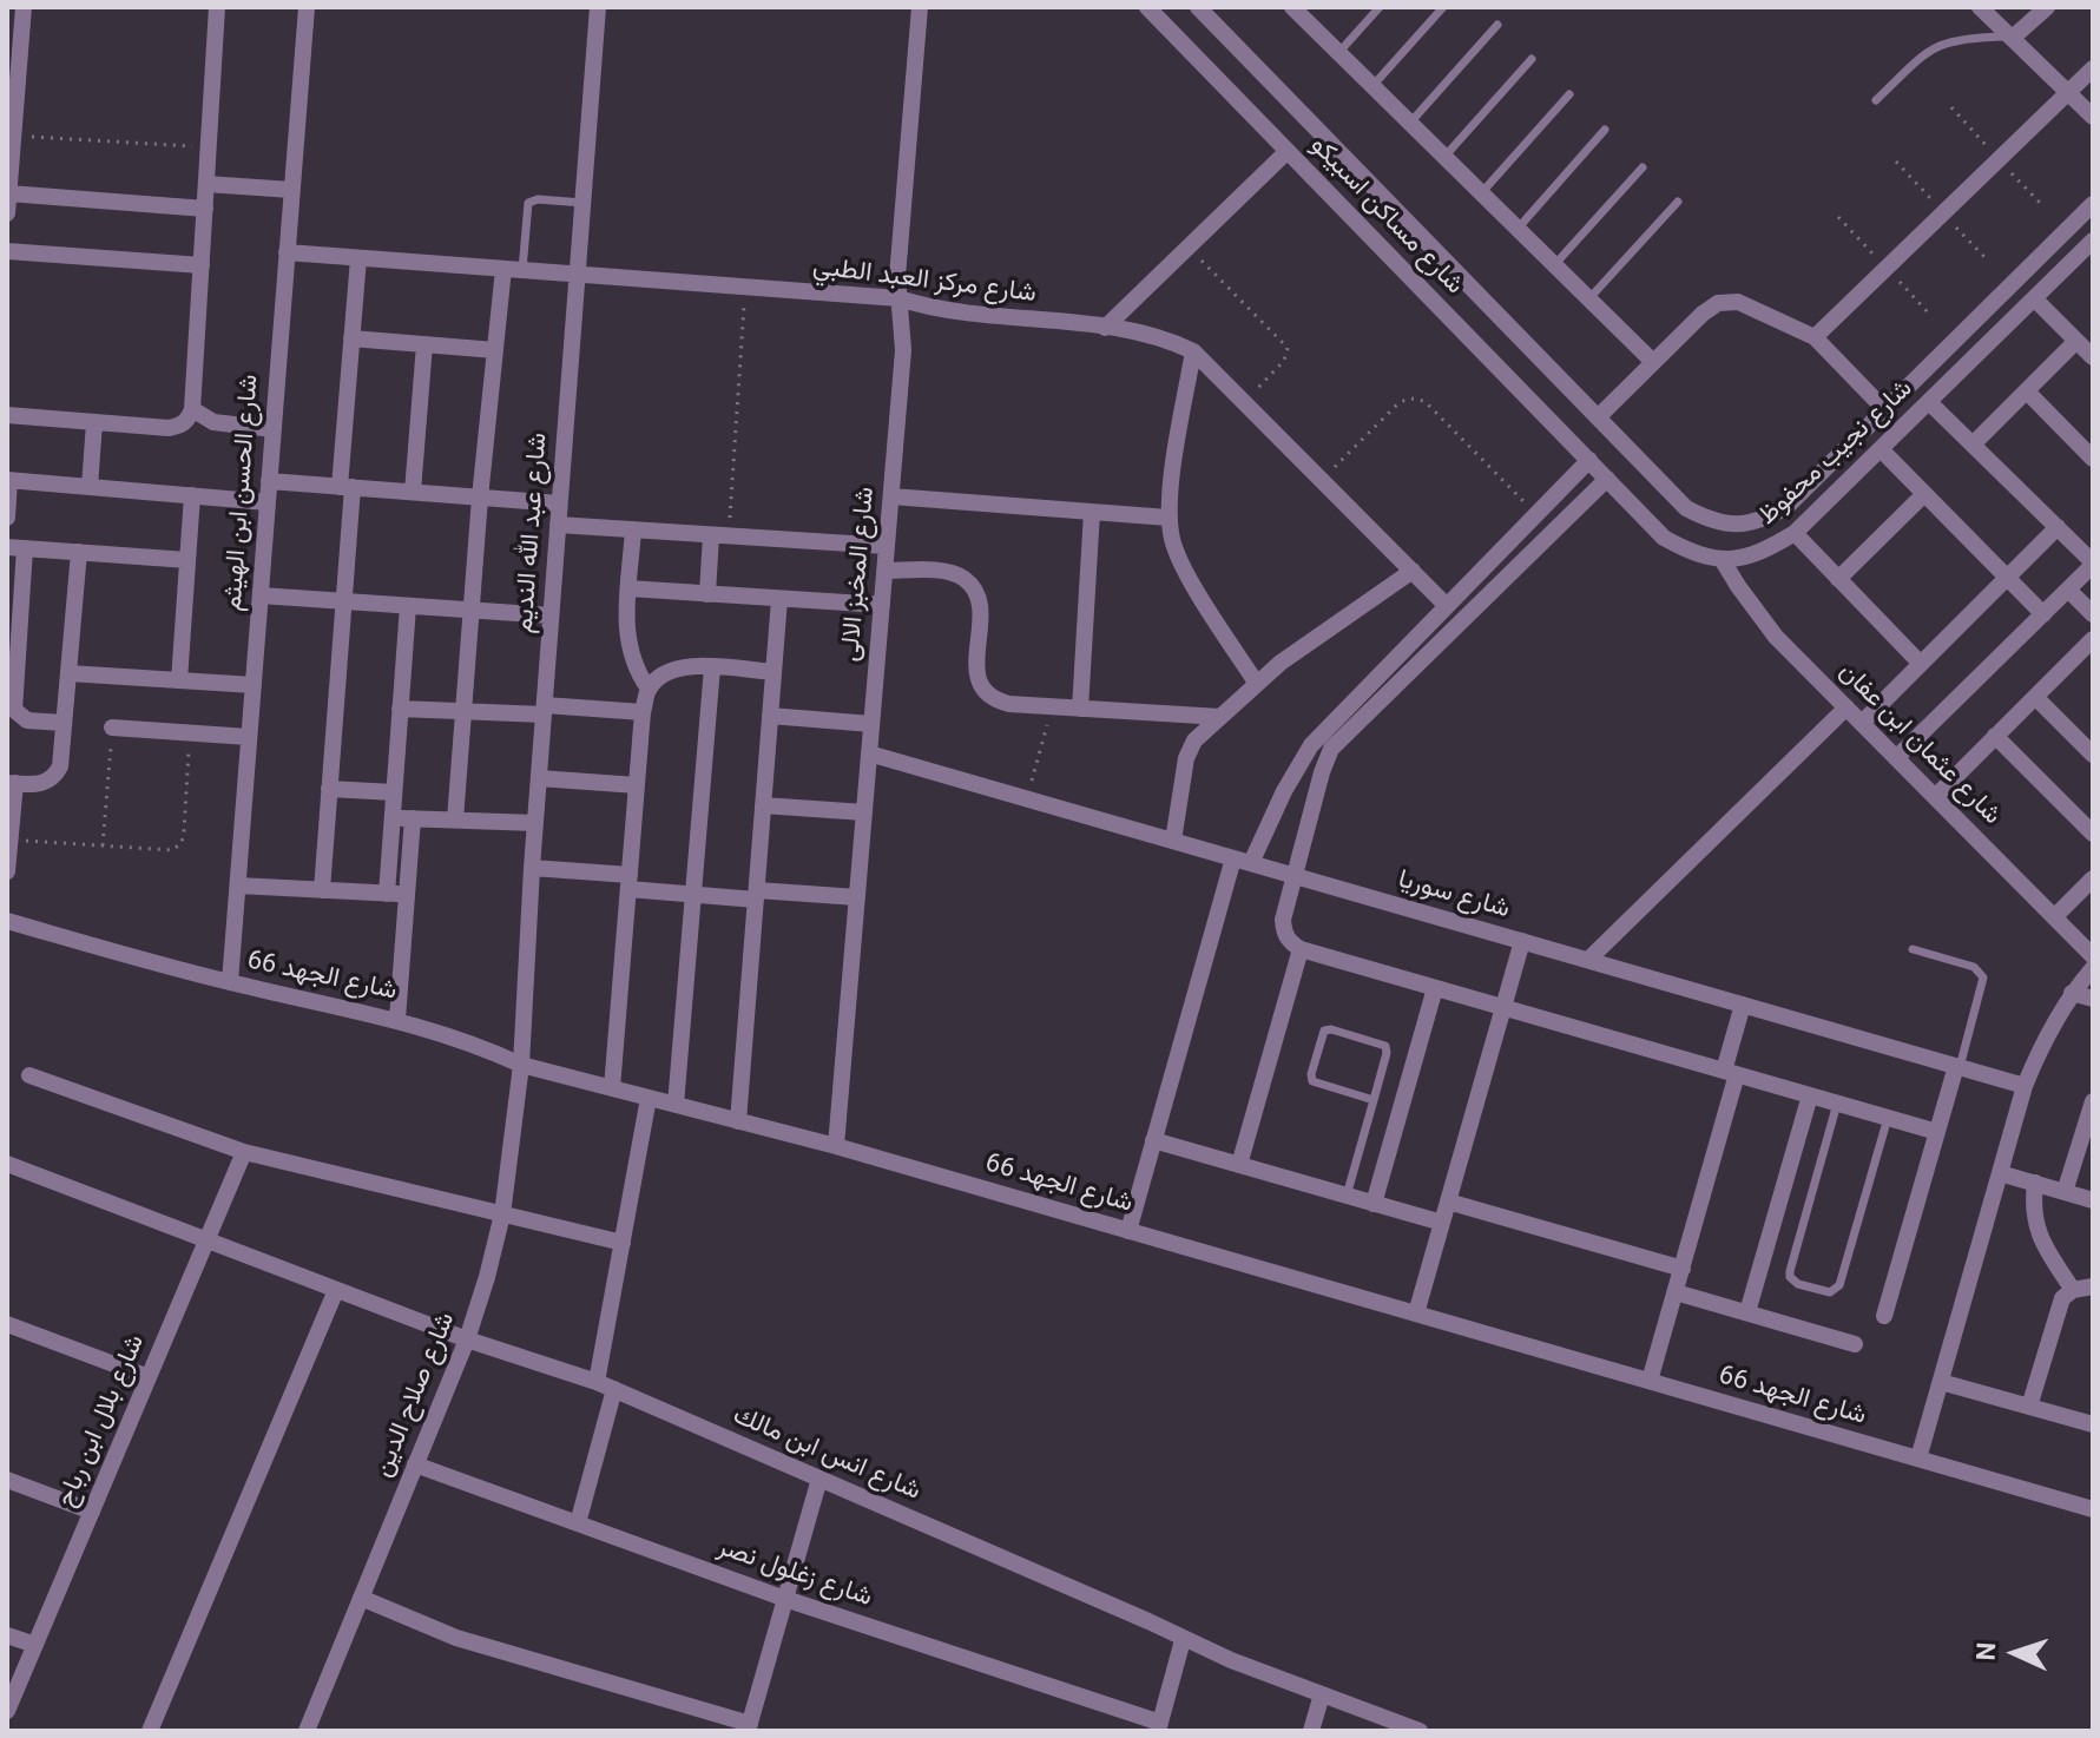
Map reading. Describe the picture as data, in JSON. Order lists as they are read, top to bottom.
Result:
{
  "streets": {
    "street": [
      "شارع مساكن اسبيكو",
      "شارع مركز العبد الطبي",
      "شارع نجيب محفوظ",
      "شارع الحسن ابن الهيثم",
      "شارع عبد الله النديم",
      "شارع المخبز الالى",
      "شارع عثمان ابن عفان",
      "شارع سوريا",
      "شارع الجهد 66",
      "شارع صلاح الدين",
      "شارع بلال ابن رباح",
      "شارع انس ابن مالك",
      "شارع زغلول نصر"
    ]
  },
  "crossings": [
    ["شارع مساكن اسبيكو", "شارع نجيب محفوظ"],
    ["شارع مركز العبد الطبي", "شارع الحسن ابن الهيثم"],
    ["شارع مركز العبد الطبي", "شارع عبد الله النديم"],
    ["شارع مركز العبد الطبي", "شارع المخبز الالى"],
    ["شارع نجيب محفوظ", "شارع عثمان ابن عفان"],
    ["شارع الحسن ابن الهيثم", "شارع الجهد 66"],
    ["شارع عبد الله النديم", "شارع الجهد 66"],
    ["شارع عبد الله النديم", "شارع صلاح الدين"],
    ["شارع المخبز الالى", "شارع سوريا"],
    ["شارع المخبز الالى", "شارع الجهد 66"],
    ["شارع الجهد 66", "شارع صلاح الدين"],
    ["شارع صلاح الدين", "شارع انس ابن مالك"],
    ["شارع صلاح الدين", "شارع زغلول نصر"],
    ["شارع بلال ابن رباح", "شارع انس ابن مالك"]
  ],
  "north": "left"
}
